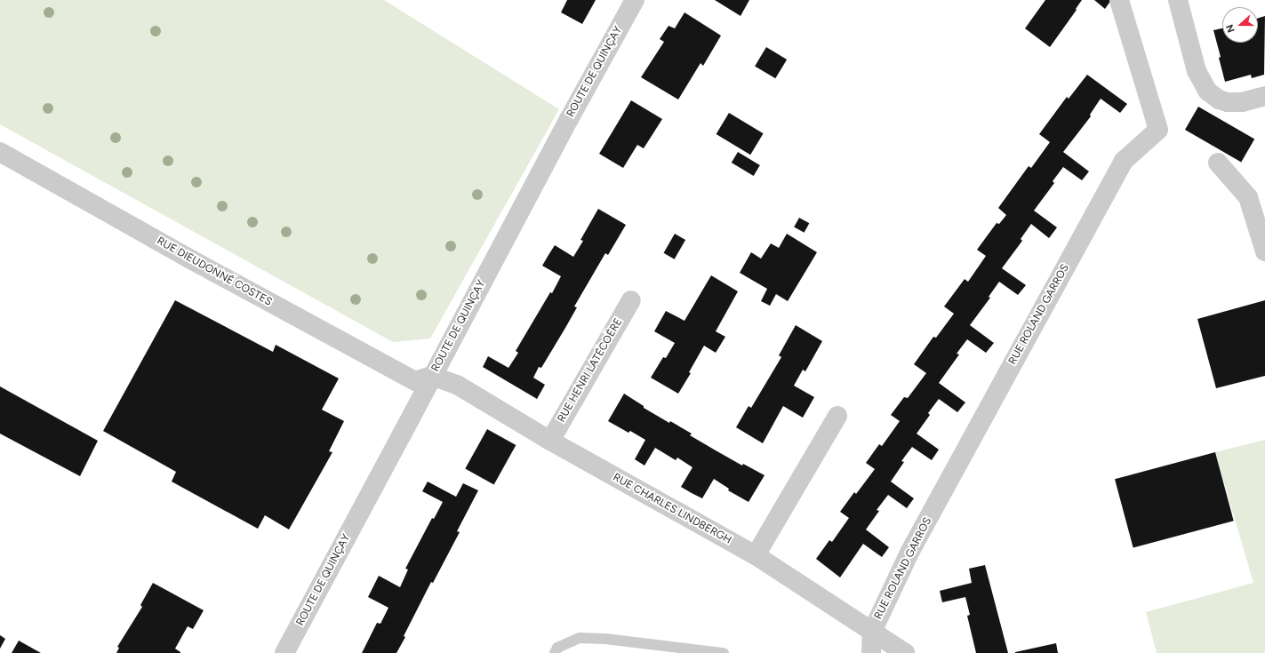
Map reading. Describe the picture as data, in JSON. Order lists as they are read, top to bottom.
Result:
{
  "streets": {
    "street": [
      "ROUTE DE QUINÇAY",
      "RUE DIEUDONNÉ COSTES",
      "RUE ROLAND GARROS",
      "RUE HENRI LATÉCOÈRE",
      "RUE CHARLES LINDBERGH"
    ]
  },
  "crossings": [
    ["ROUTE DE QUINÇAY", "RUE DIEUDONNÉ COSTES"],
    ["ROUTE DE QUINÇAY", "RUE CHARLES LINDBERGH"],
    ["RUE DIEUDONNÉ COSTES", "RUE CHARLES LINDBERGH"],
    ["RUE ROLAND GARROS", "RUE CHARLES LINDBERGH"],
    ["RUE HENRI LATÉCOÈRE", "RUE CHARLES LINDBERGH"]
  ],
  "north": "left"
}
